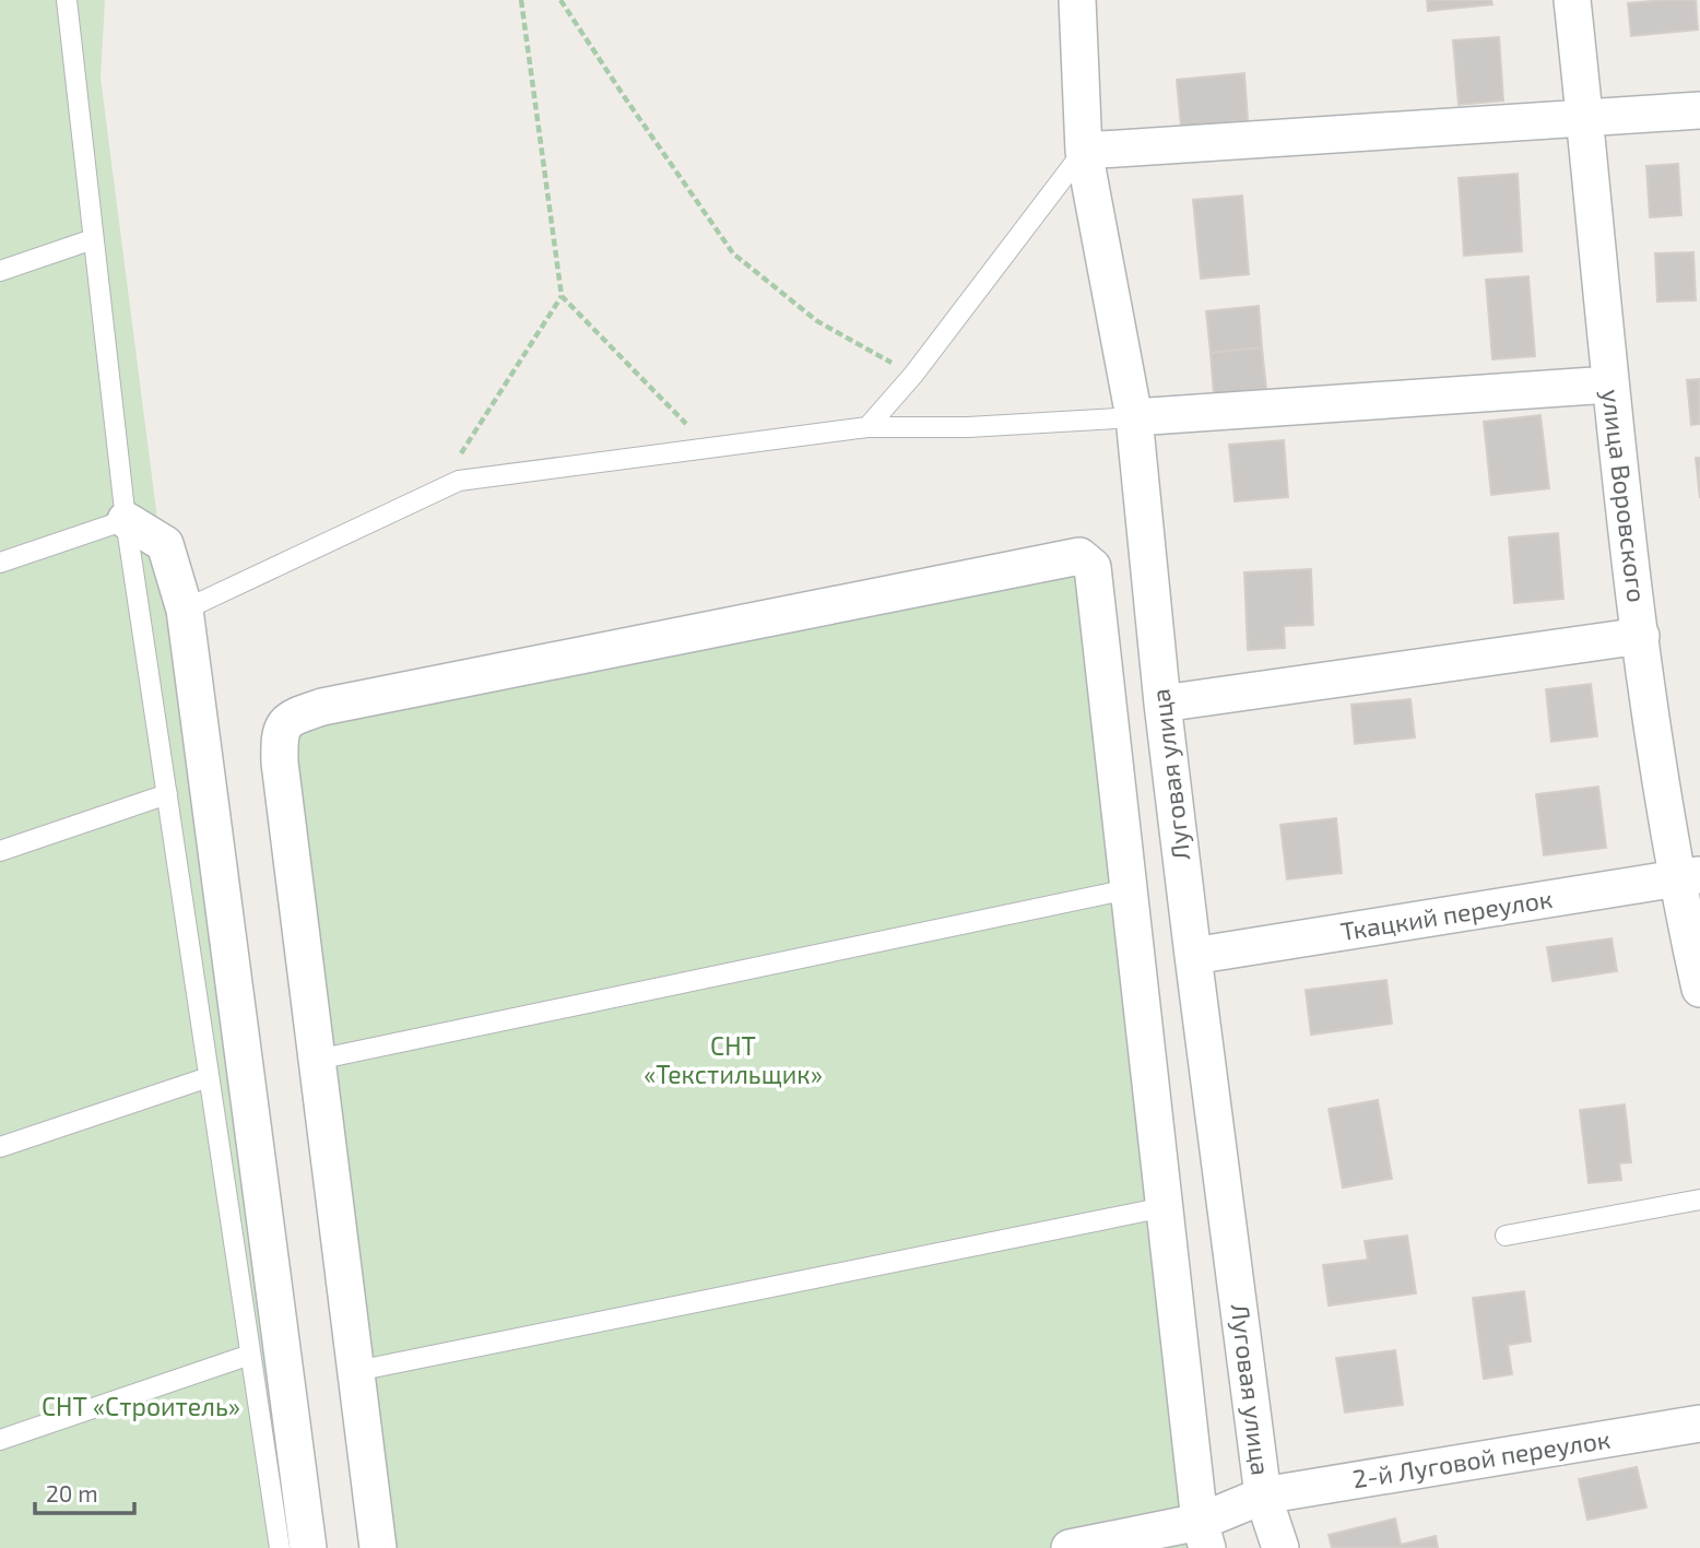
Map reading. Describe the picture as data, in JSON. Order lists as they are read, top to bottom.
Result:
{
  "streets": {
    "street": [
      "улица Воровского",
      "Луговая улица",
      "Ткацкий переулок",
      "2-й Луговой переулок"
    ]
  },
  "crossings": [
    ["улица Воровского", "Ткацкий переулок"],
    ["Луговая улица", "Ткацкий переулок"],
    ["Луговая улица", "2-й Луговой переулок"]
  ],
  "parks": ["СНТ «Текстильщик»", "СНТ «Строитель»"],
  "scale_bar": "20 m"
}
